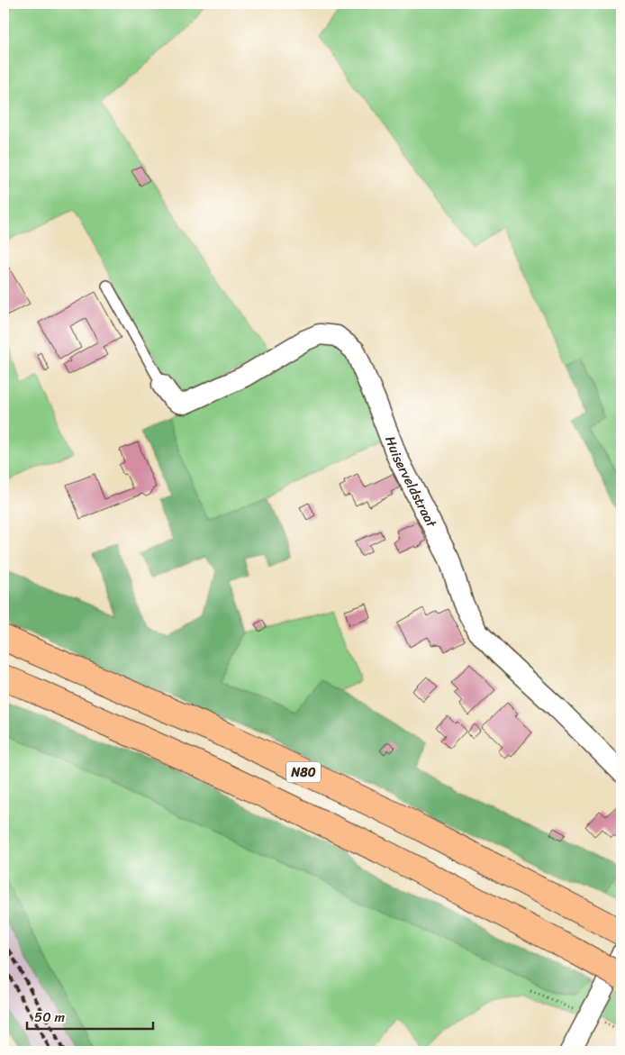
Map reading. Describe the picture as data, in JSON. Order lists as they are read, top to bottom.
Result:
{
  "streets": {
    "highway": ["N80"],
    "street": ["Huiserveldstraat"]
  },
  "scale_bar": "50 m"
}
